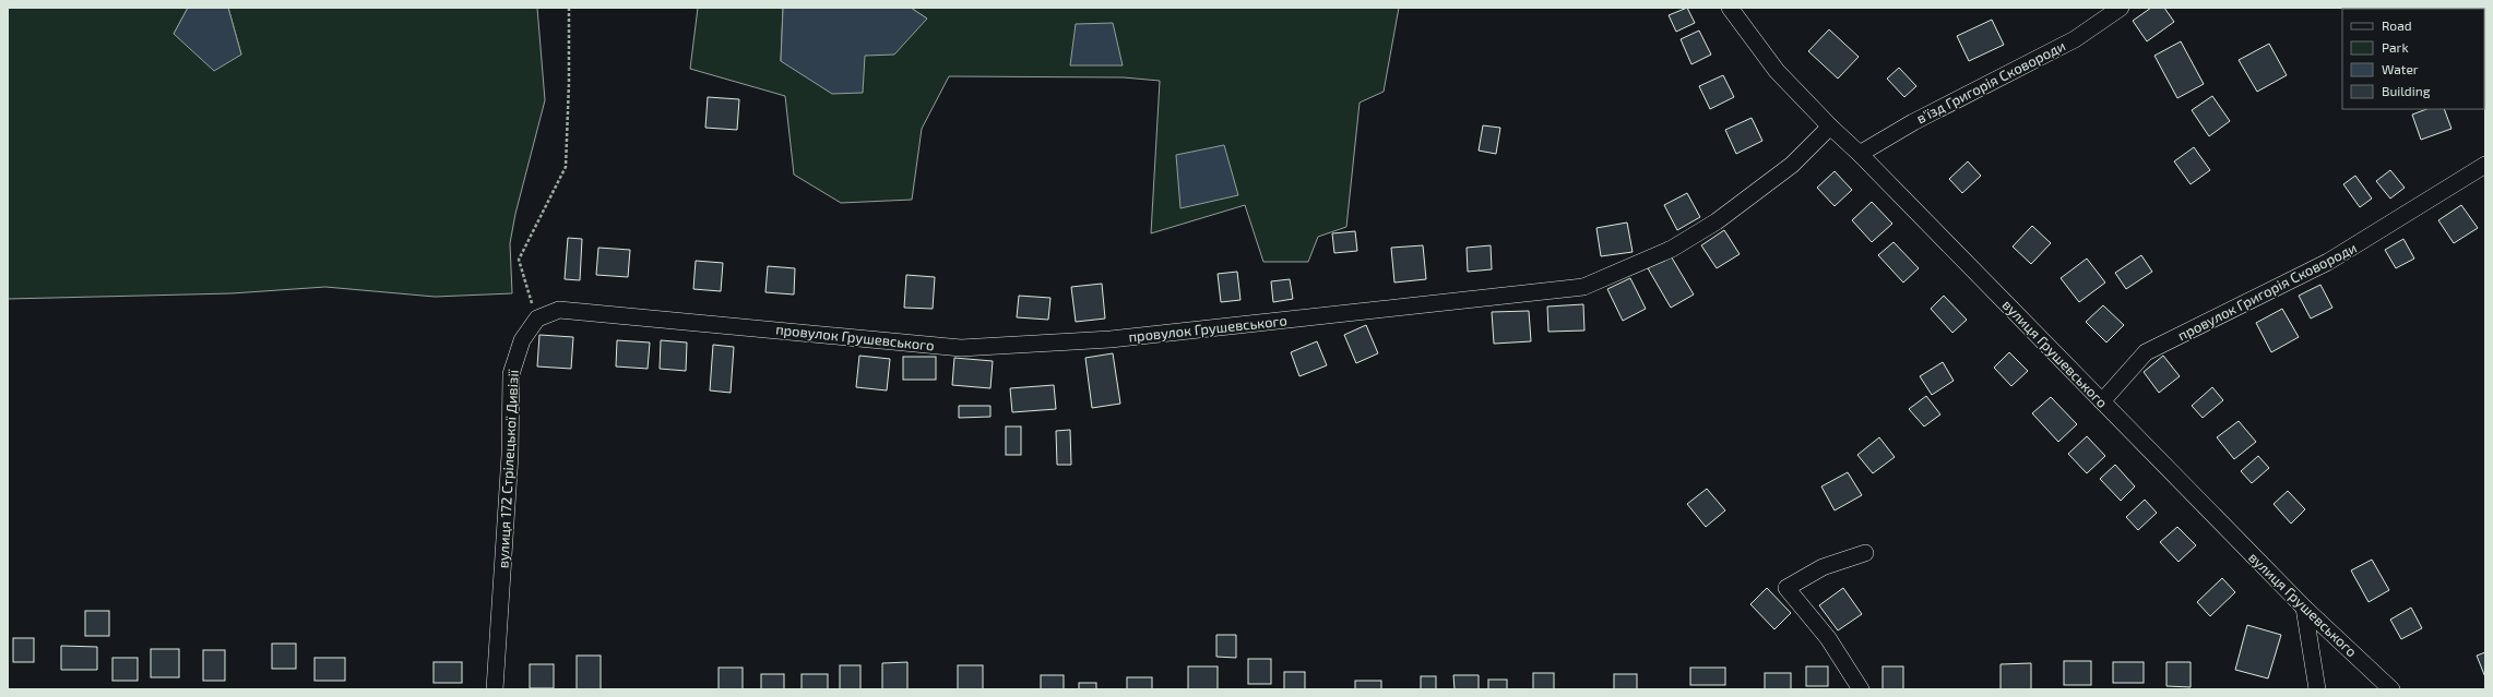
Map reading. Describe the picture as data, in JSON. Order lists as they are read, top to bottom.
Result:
{
  "streets": {
    "street": [
      "в'їзд Григорія Сковороди",
      "провулок Григорія Сковороди",
      "провулок Грушевського",
      "вулиця Грушевського",
      "вулиця 172 Стрілецької Дивізії"
    ]
  },
  "crossings": [
    ["в'їзд Григорія Сковороди", "вулиця Грушевського"],
    ["провулок Григорія Сковороди", "вулиця Грушевського"],
    ["провулок Грушевського", "вулиця Грушевського"],
    ["провулок Грушевського", "вулиця 172 Стрілецької Дивізії"]
  ],
  "legend": [
    "Road",
    "Park",
    "Water",
    "Building"
  ]
}
